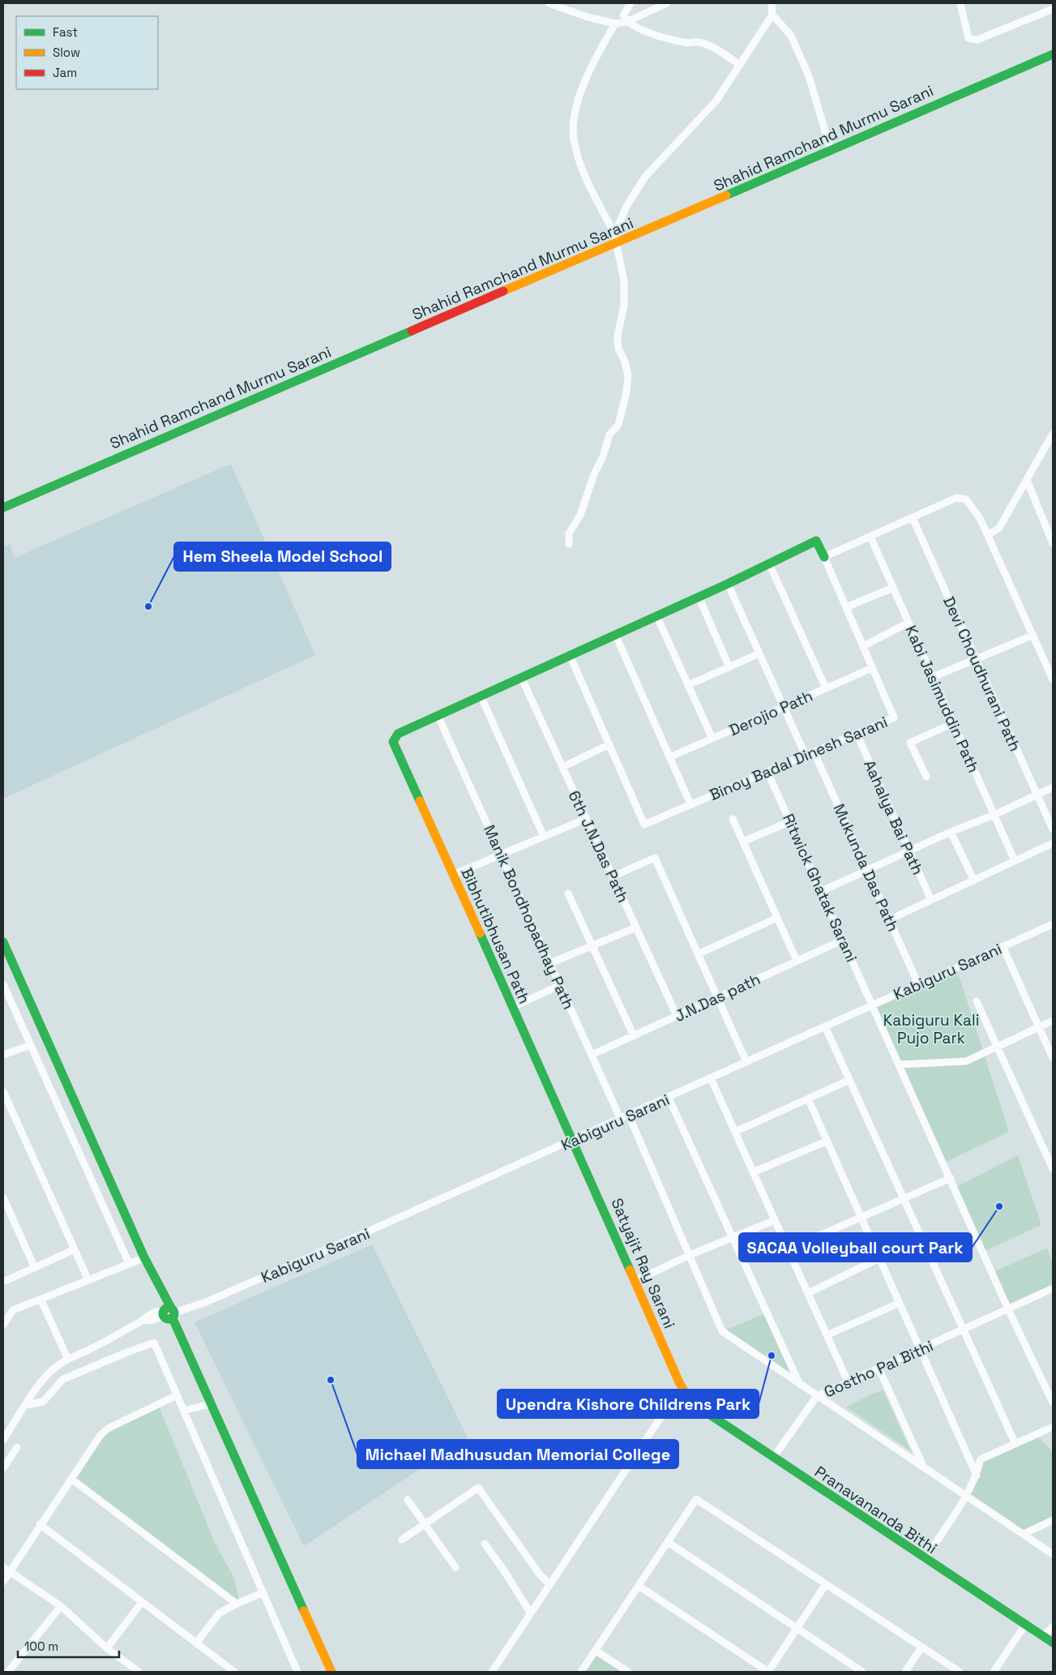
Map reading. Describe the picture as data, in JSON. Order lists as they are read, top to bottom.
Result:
{
  "streets": {
    "street": [
      "Shahid Ramchand Murmu Sarani",
      "Devi Choudhurani Path",
      "Kabi Jasimuddin Path",
      "Derojio Path",
      "Binoy Badal Dinesh Sarani",
      "Aahalya Bai Path",
      "6th J.N.Das Path",
      "Mukunda Das Path",
      "Ritwick Ghatak Sarani",
      "Manik Bondhopadhay Path",
      "Bibhutibhusan Path",
      "Kabiguru Sarani",
      "J.N.Das path",
      "Satyajit Ray Sarani",
      "Gostho Pal Bithi",
      "Pranavananda Bithi"
    ]
  },
  "crossings": [
    ["Derojio Path", "Binoy Badal Dinesh Sarani"],
    ["Binoy Badal Dinesh Sarani", "Aahalya Bai Path"],
    ["Binoy Badal Dinesh Sarani", "Mukunda Das Path"],
    ["Binoy Badal Dinesh Sarani", "Ritwick Ghatak Sarani"],
    ["6th J.N.Das Path", "J.N.Das path"],
    ["Mukunda Das Path", "Kabiguru Sarani"],
    ["Ritwick Ghatak Sarani", "Kabiguru Sarani"],
    ["Ritwick Ghatak Sarani", "J.N.Das path"],
    ["Ritwick Ghatak Sarani", "Gostho Pal Bithi"],
    ["Manik Bondhopadhay Path", "Bibhutibhusan Path"],
    ["Manik Bondhopadhay Path", "Kabiguru Sarani"],
    ["Manik Bondhopadhay Path", "J.N.Das path"],
    ["Bibhutibhusan Path", "Kabiguru Sarani"],
    ["Bibhutibhusan Path", "Satyajit Ray Sarani"],
    ["Kabiguru Sarani", "Satyajit Ray Sarani"],
    ["Satyajit Ray Sarani", "Pranavananda Bithi"],
    ["Gostho Pal Bithi", "Pranavananda Bithi"]
  ],
  "parks": ["Kabiguru Kali Pujo Park"],
  "places": [
    "Hem Sheela Model School",
    "SACAA Volleyball court Park",
    "Upendra Kishore Childrens Park",
    "Michael Madhusudan Memorial College"
  ],
  "legend": ["Fast", "Slow", "Jam"],
  "scale_bar": "100 m"
}
